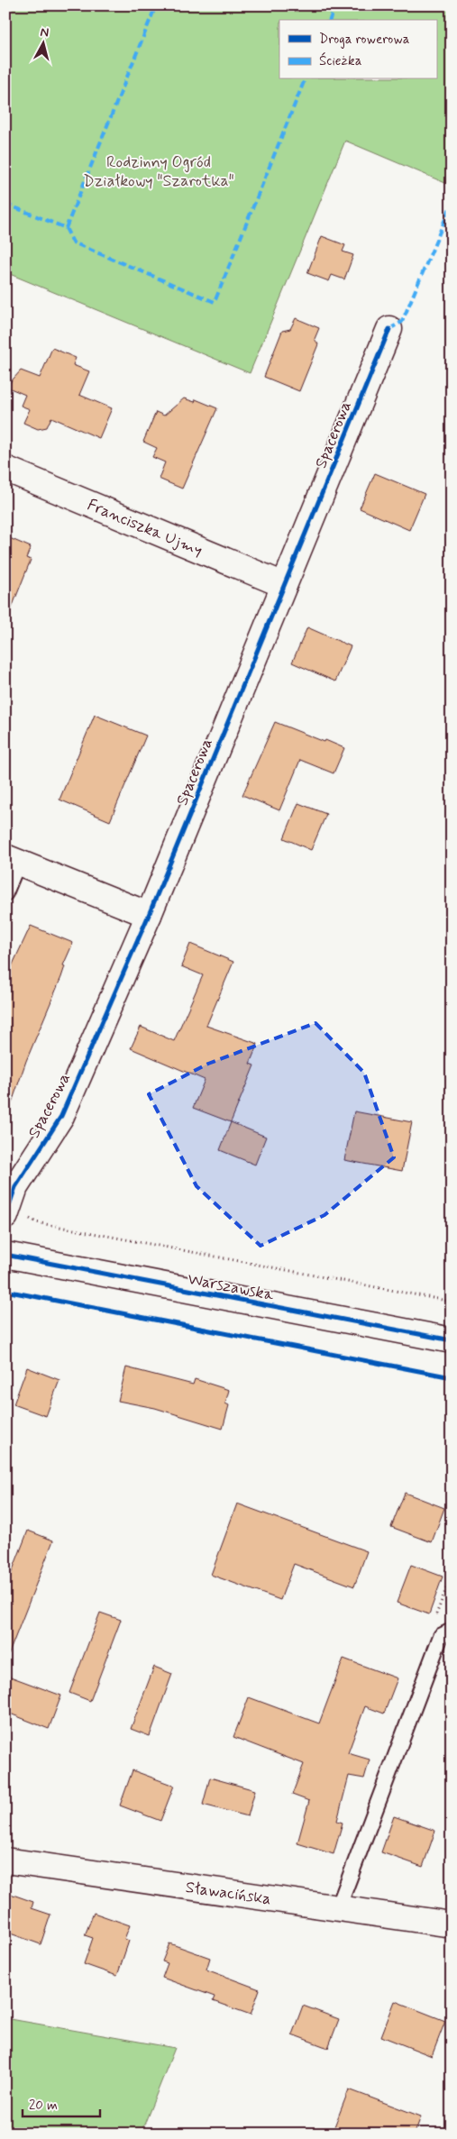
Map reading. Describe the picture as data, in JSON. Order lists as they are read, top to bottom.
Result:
{
  "streets": {
    "street": [
      "Spacerowa",
      "Franciszka Ujmy",
      "Warszawska",
      "Sławacińska"
    ]
  },
  "crossings": [
    ["Spacerowa", "Franciszka Ujmy"]
  ],
  "parks": ["Rodzinny Ogród Działkowy \"Szarotka\""],
  "legend": ["Droga rowerowa", "Ścieżka"],
  "scale_bar": "20 m",
  "north": "top"
}
